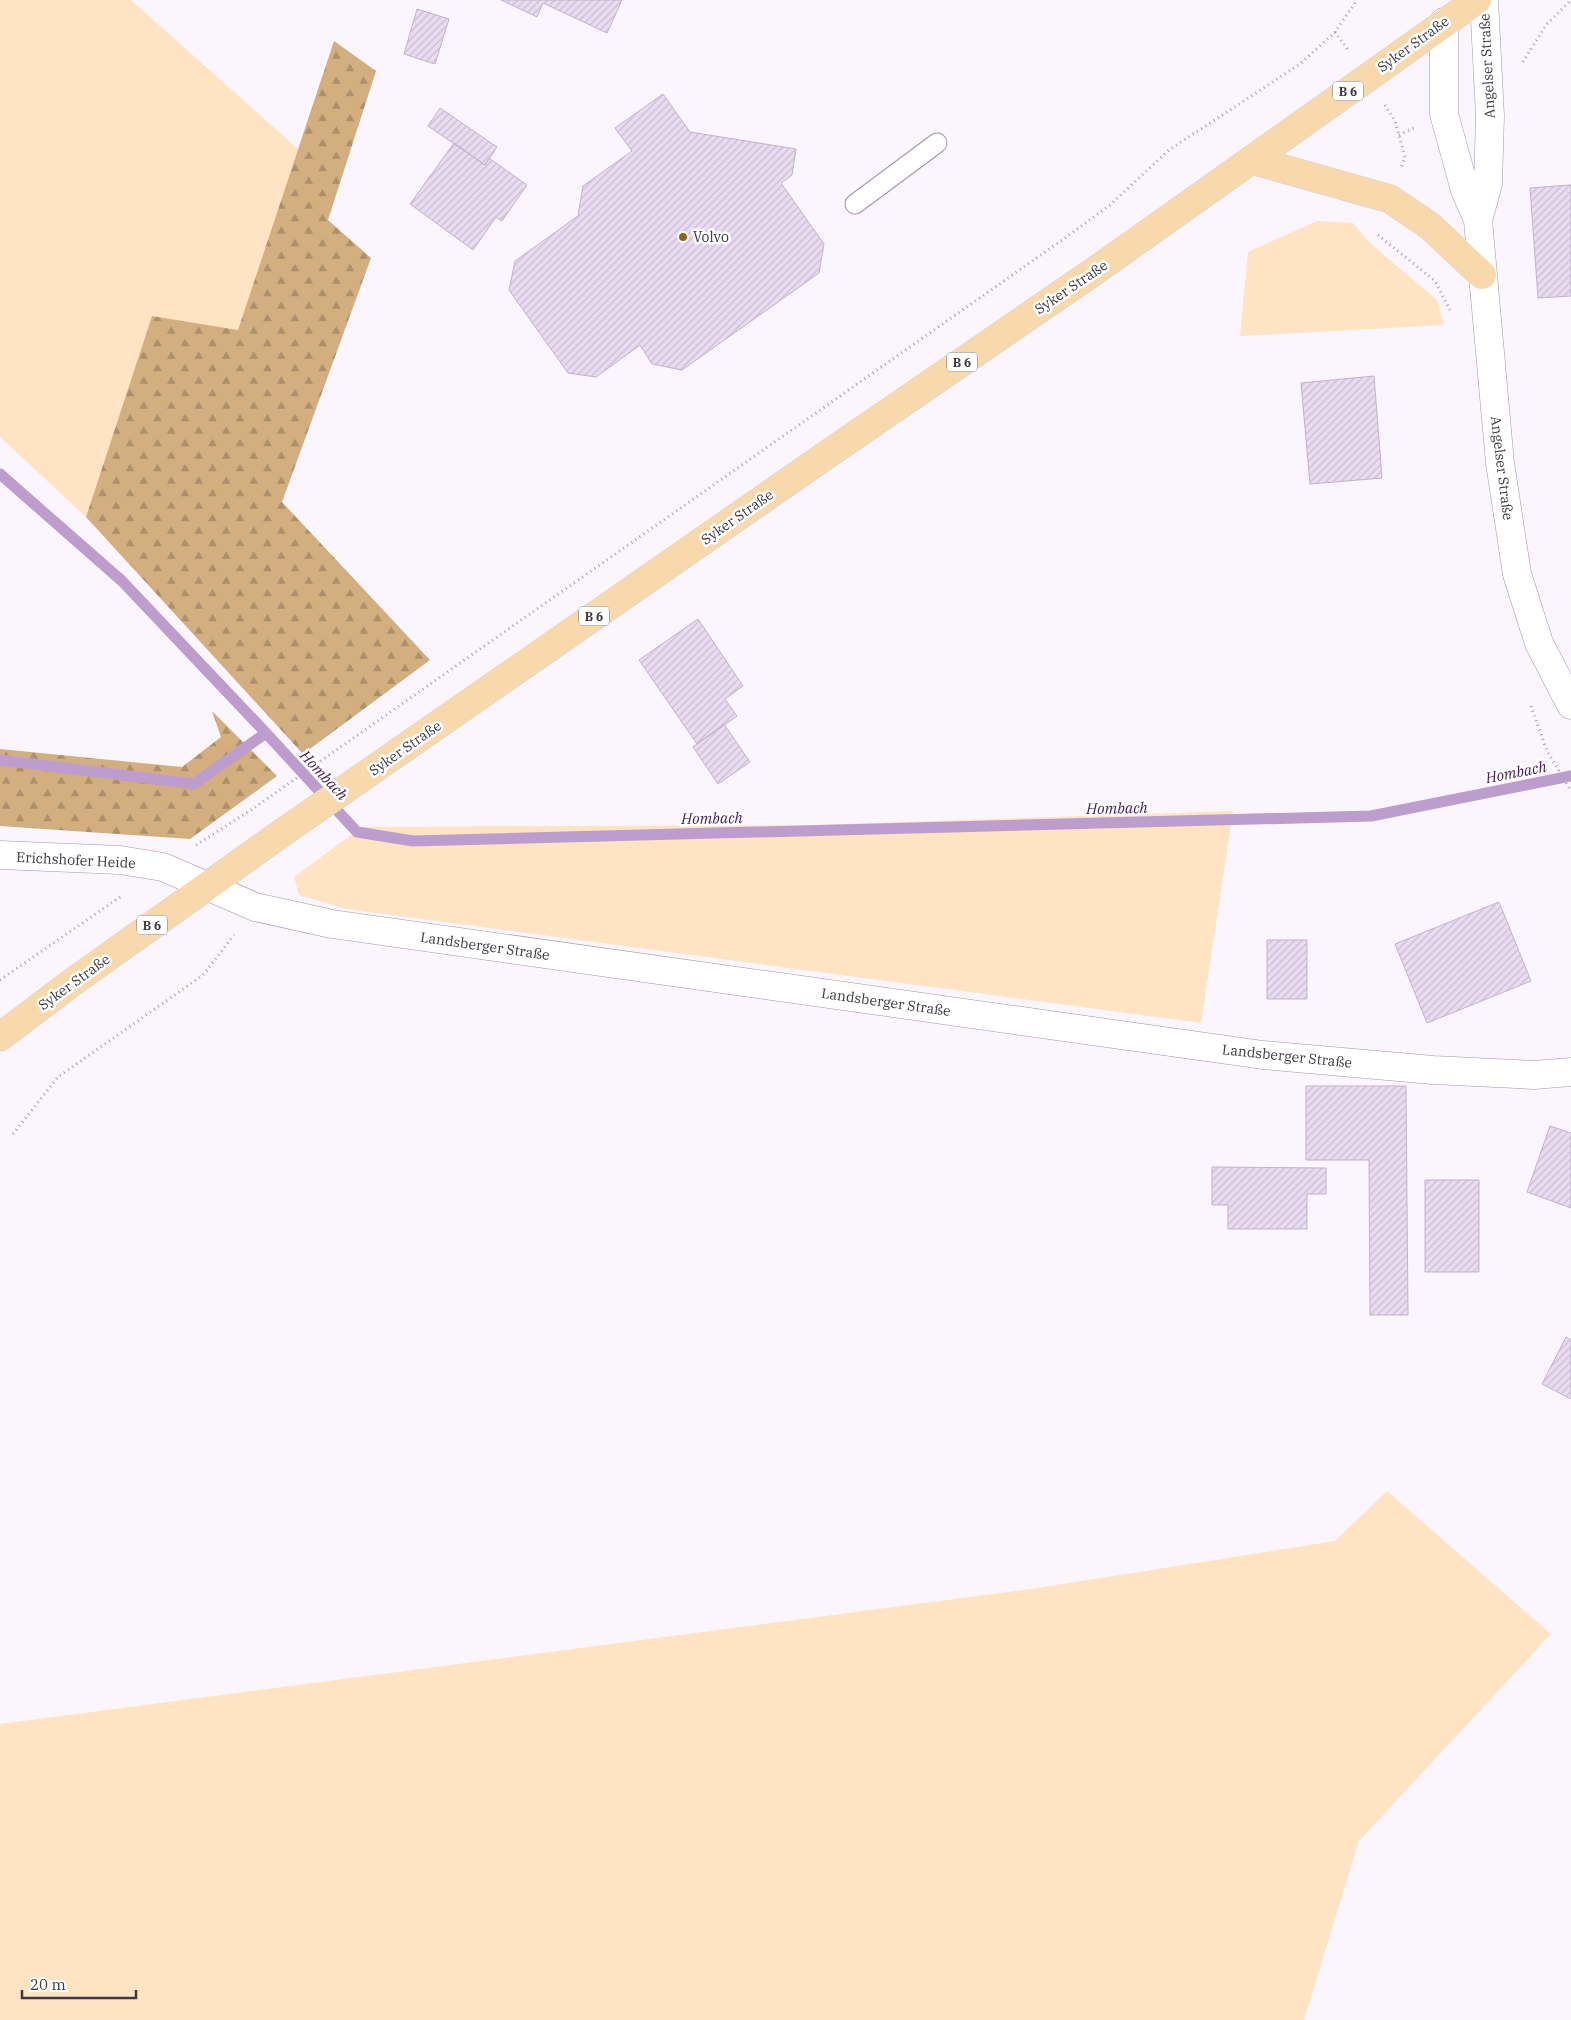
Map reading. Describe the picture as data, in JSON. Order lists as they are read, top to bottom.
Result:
{
  "streets": {
    "main road": ["Syker Straße", "B 6"],
    "street": ["Angelser Straße", "Erichshofer Heide", "Landsberger Straße"]
  },
  "crossings": [
    ["Syker Straße", "Angelser Straße"],
    ["Syker Straße", "Erichshofer Heide"],
    ["Syker Straße", "Landsberger Straße"],
    ["Erichshofer Heide", "Landsberger Straße"]
  ],
  "water": ["Hombach"],
  "places": ["Volvo"],
  "scale_bar": "20 m"
}
